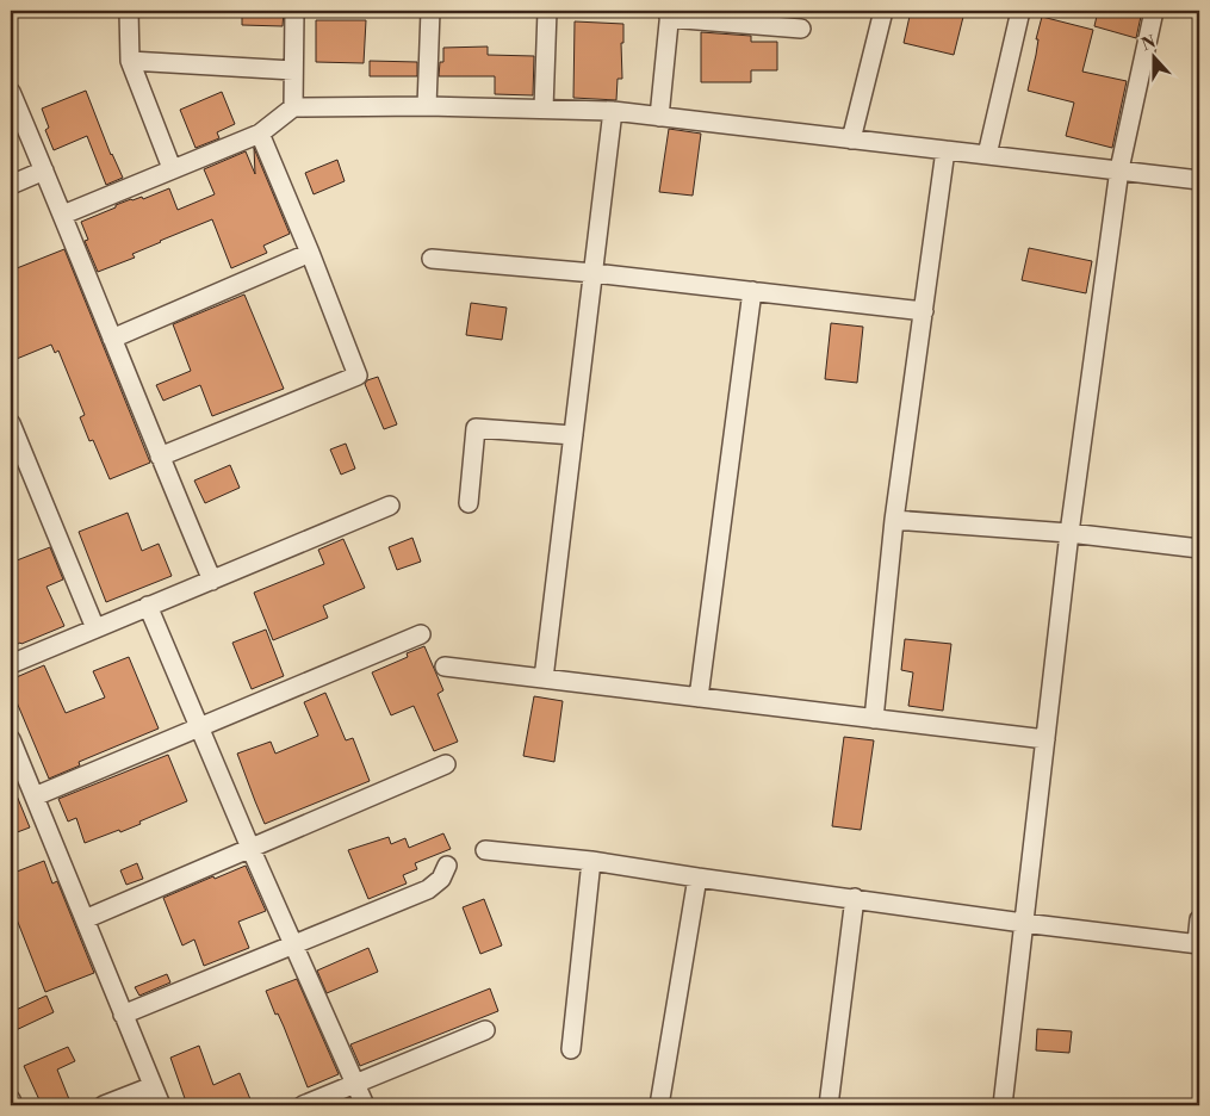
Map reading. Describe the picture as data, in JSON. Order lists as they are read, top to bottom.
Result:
{
  "north": "top"
}
